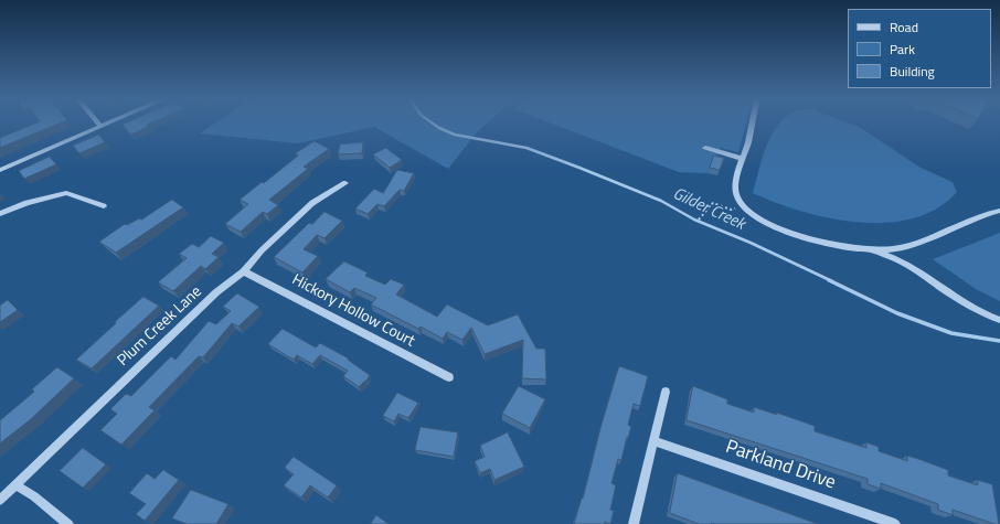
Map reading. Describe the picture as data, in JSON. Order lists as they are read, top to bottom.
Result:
{
  "streets": {
    "street": ["Hickory Hollow Court", "Plum Creek Lane", "Parkland Drive"]
  },
  "crossings": [
    ["Hickory Hollow Court", "Plum Creek Lane"]
  ],
  "water": ["Gilder Creek"],
  "legend": ["Road", "Park", "Building"]
}
